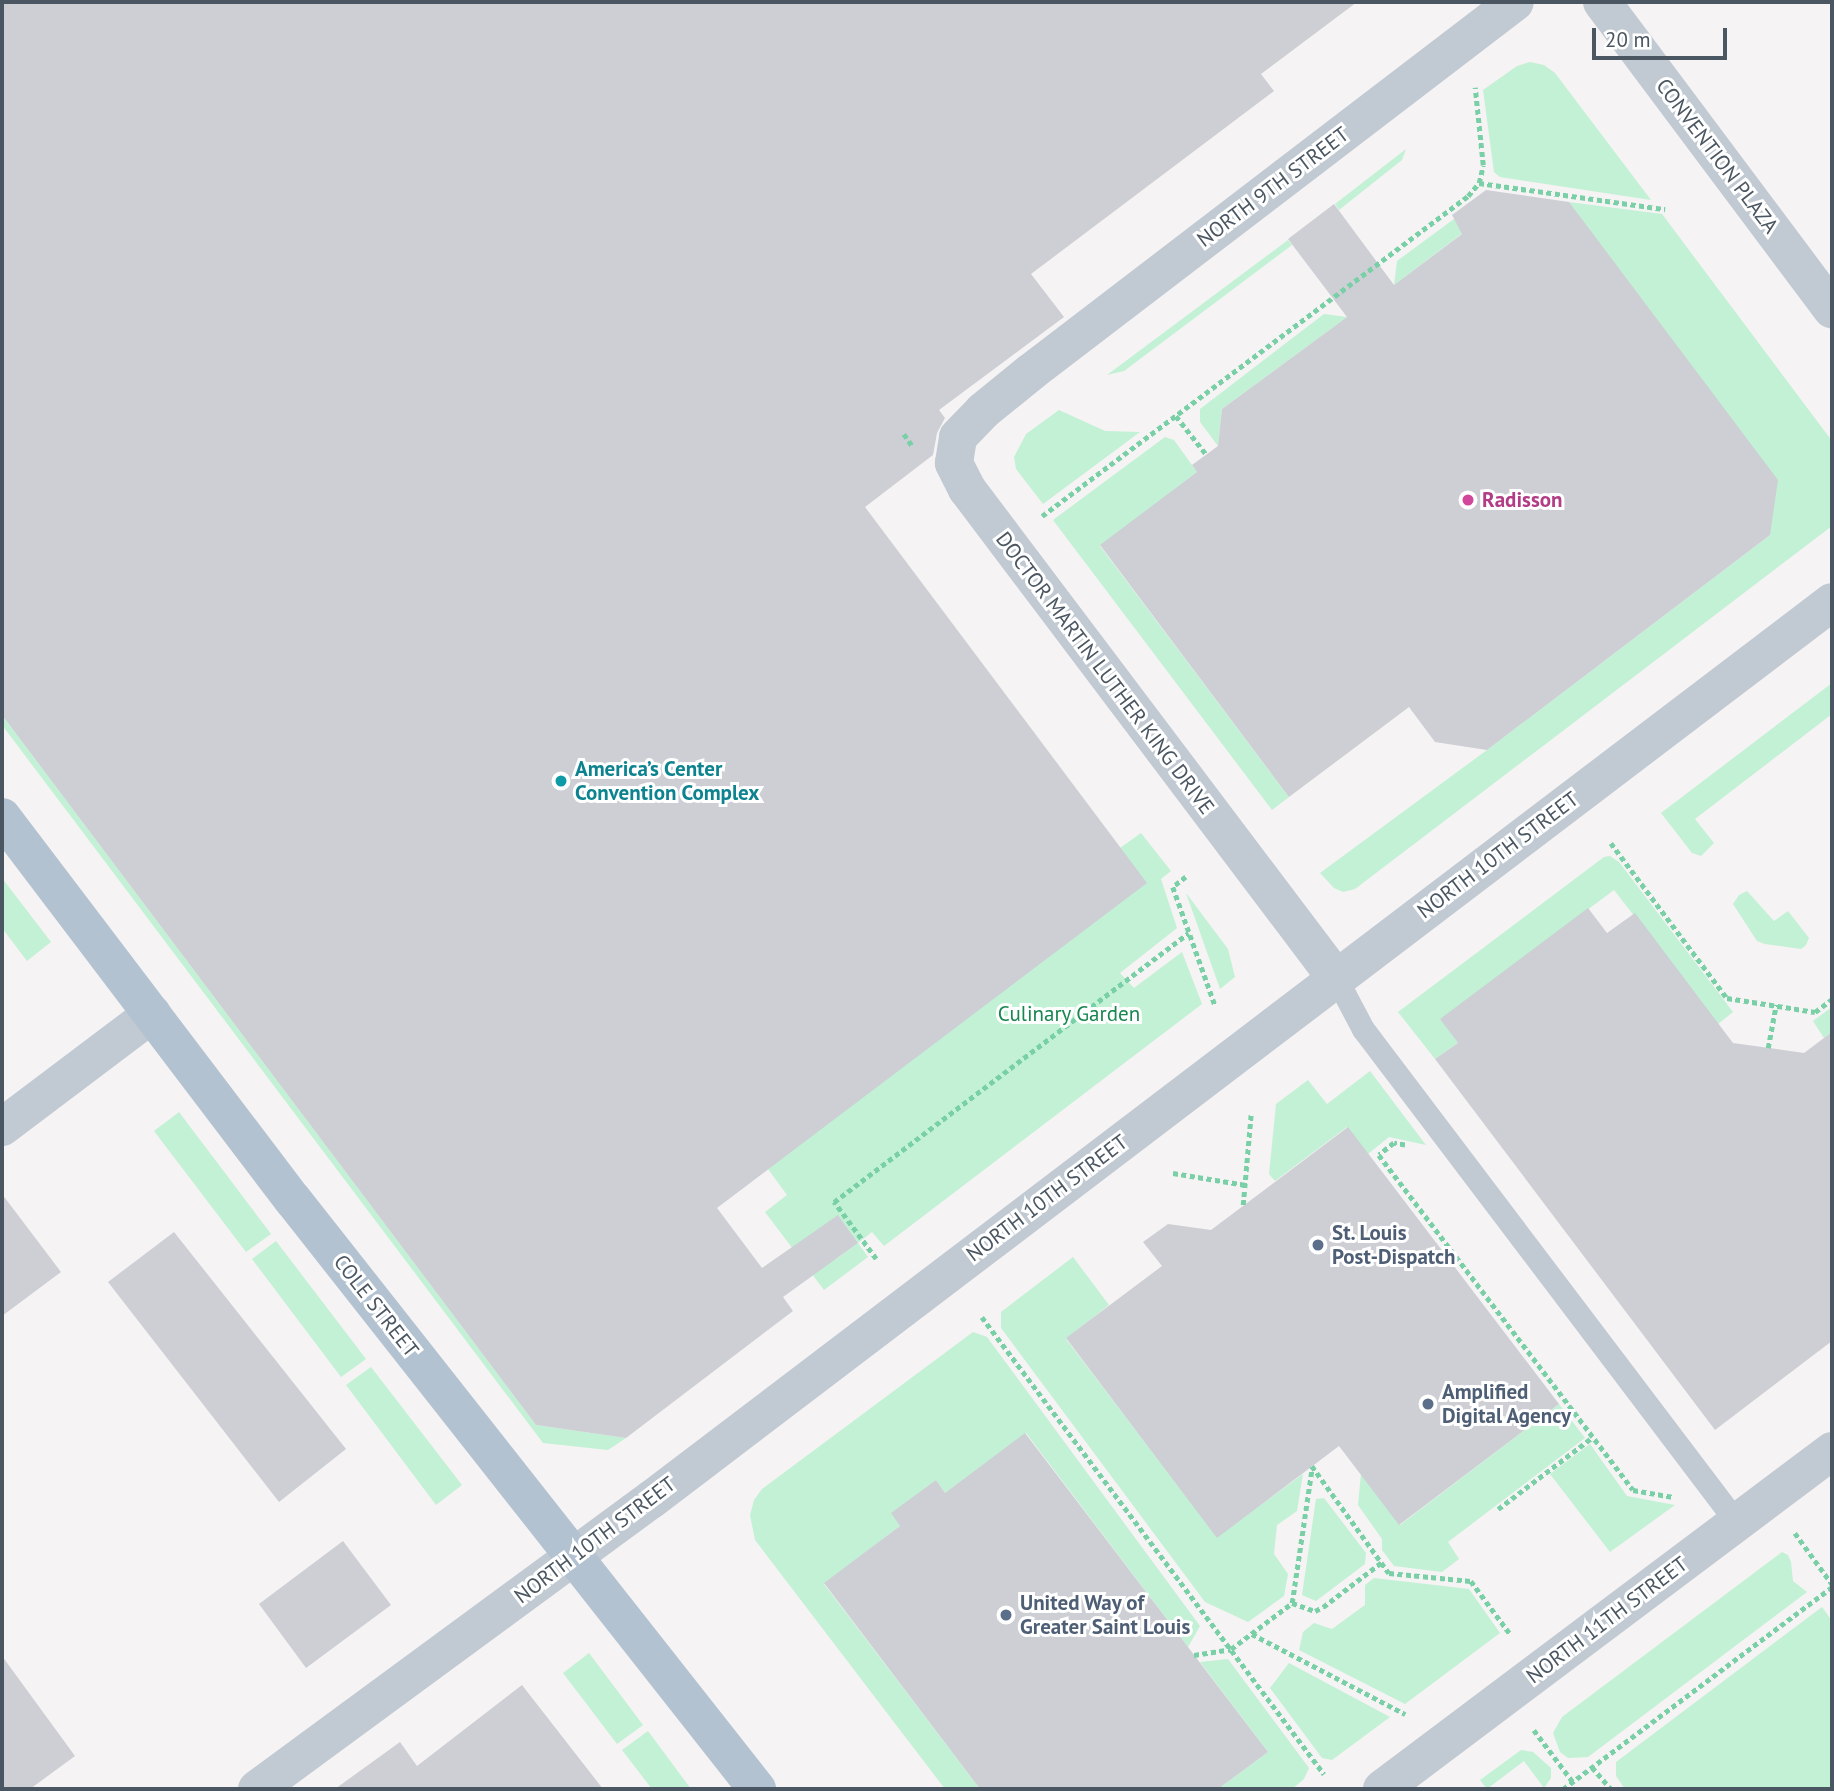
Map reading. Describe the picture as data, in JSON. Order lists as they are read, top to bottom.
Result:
{
  "streets": {
    "main road": ["COLE STREET"],
    "street": [
      "CONVENTION PLAZA",
      "NORTH 9TH STREET",
      "DOCTOR MARTIN LUTHER KING DRIVE",
      "NORTH 10TH STREET",
      "NORTH 11TH STREET"
    ]
  },
  "crossings": [
    ["NORTH 9TH STREET", "DOCTOR MARTIN LUTHER KING DRIVE"],
    ["DOCTOR MARTIN LUTHER KING DRIVE", "NORTH 10TH STREET"],
    ["NORTH 10TH STREET", "COLE STREET"]
  ],
  "parks": ["Culinary Garden"],
  "places": [
    "Radisson",
    "America’s Center Convention Complex",
    "St. Louis Post-Dispatch",
    "Amplified Digital Agency",
    "United Way of Greater Saint Louis"
  ],
  "scale_bar": "20 m"
}
